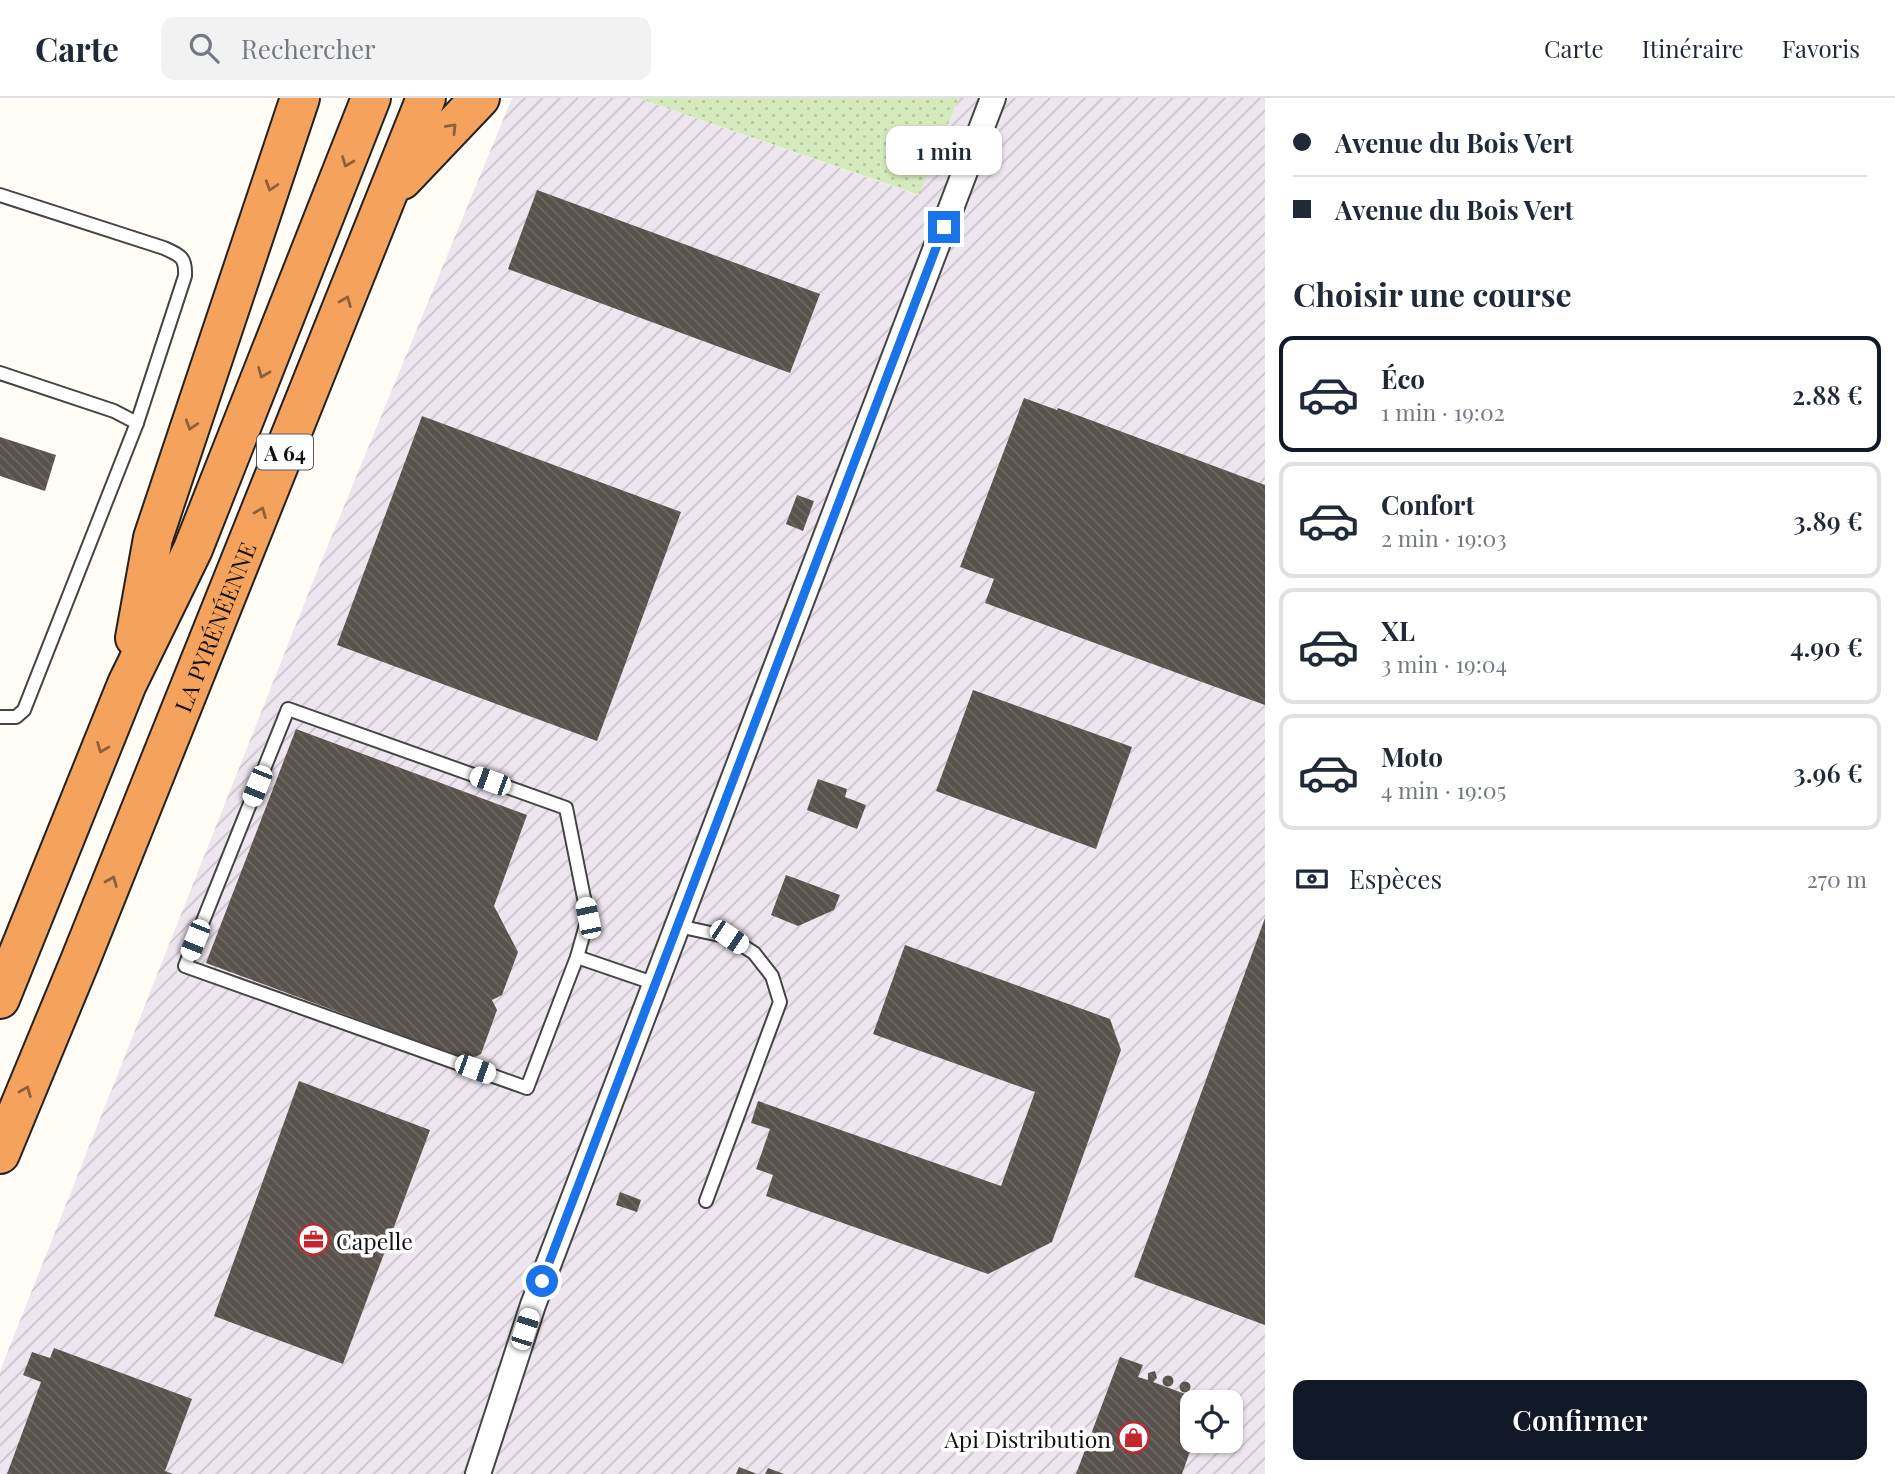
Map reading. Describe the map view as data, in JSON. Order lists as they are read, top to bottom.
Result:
{
  "streets": {
    "highway": ["A 64", "LA PYRÉNÉENNE"]
  },
  "places": {
    "office": ["Capelle"],
    "shop": ["Api Distribution"]
  },
  "page": {
    "header": "Carte",
    "search": "Rechercher",
    "nav": ["Carte", "Itinéraire", "Favoris"],
    "banner": ["Avenue du Bois Vert", "Avenue du Bois Vert"],
    "bubble": "1 min",
    "heading": "Choisir une course",
    "list": [
      {
        "name": "Éco",
        "note": "1 min · 19:02",
        "value": "2.88 €"
      },
      {
        "name": "Confort",
        "note": "2 min · 19:03",
        "value": "3.89 €"
      },
      {
        "name": "XL",
        "note": "3 min · 19:04",
        "value": "4.90 €"
      },
      {
        "name": "Moto",
        "note": "4 min · 19:05",
        "value": "3.96 €"
      }
    ],
    "pay": ["Espèces", "270 m"],
    "buttons": "Confirmer"
  }
}
